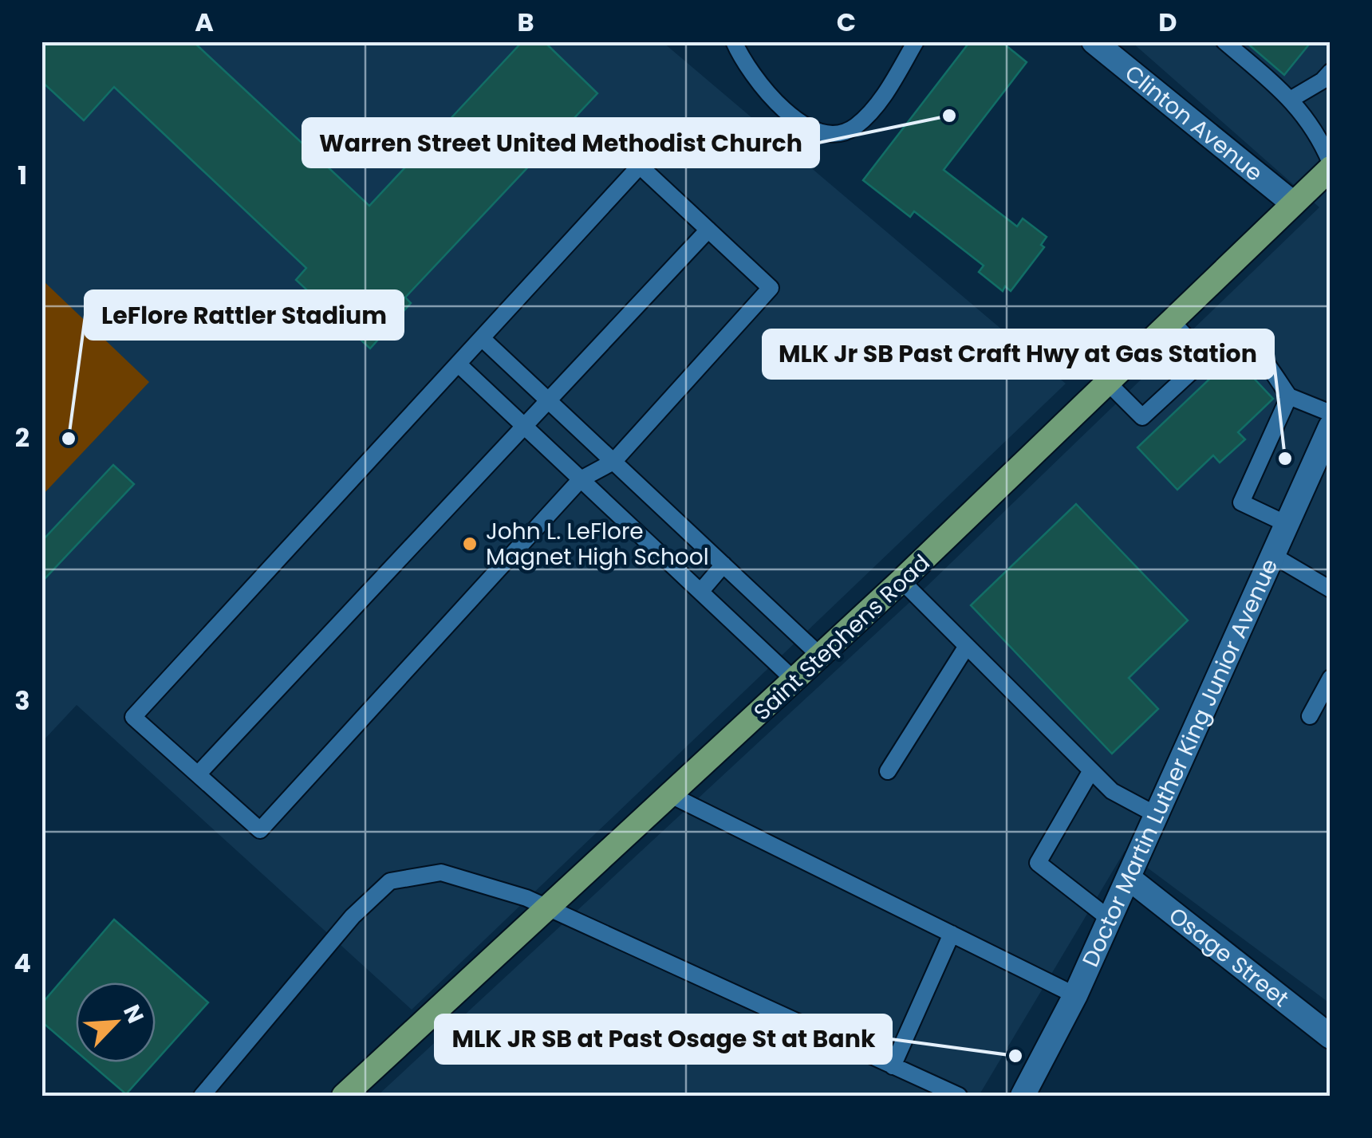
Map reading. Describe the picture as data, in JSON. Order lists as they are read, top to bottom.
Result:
{
  "streets": {
    "main road": [
      "Clinton Avenue",
      "Saint Stephens Road",
      "Doctor Martin Luther King Junior Avenue",
      "Osage Street"
    ]
  },
  "crossings": [
    ["Clinton Avenue", "Saint Stephens Road"],
    ["Doctor Martin Luther King Junior Avenue", "Osage Street"]
  ],
  "places": [
    "Warren Street United Methodist Church",
    "LeFlore Rattler Stadium",
    "MLK Jr SB Past Craft Hwy at Gas Station",
    "John L. LeFlore Magnet High School",
    "MLK JR SB at Past Osage St at Bank"
  ],
  "north": "top right",
  "grid": {
    "columns": [
      "A",
      "B",
      "C",
      "D"
    ],
    "rows": [
      "1",
      "2",
      "3",
      "4"
    ]
  }
}
